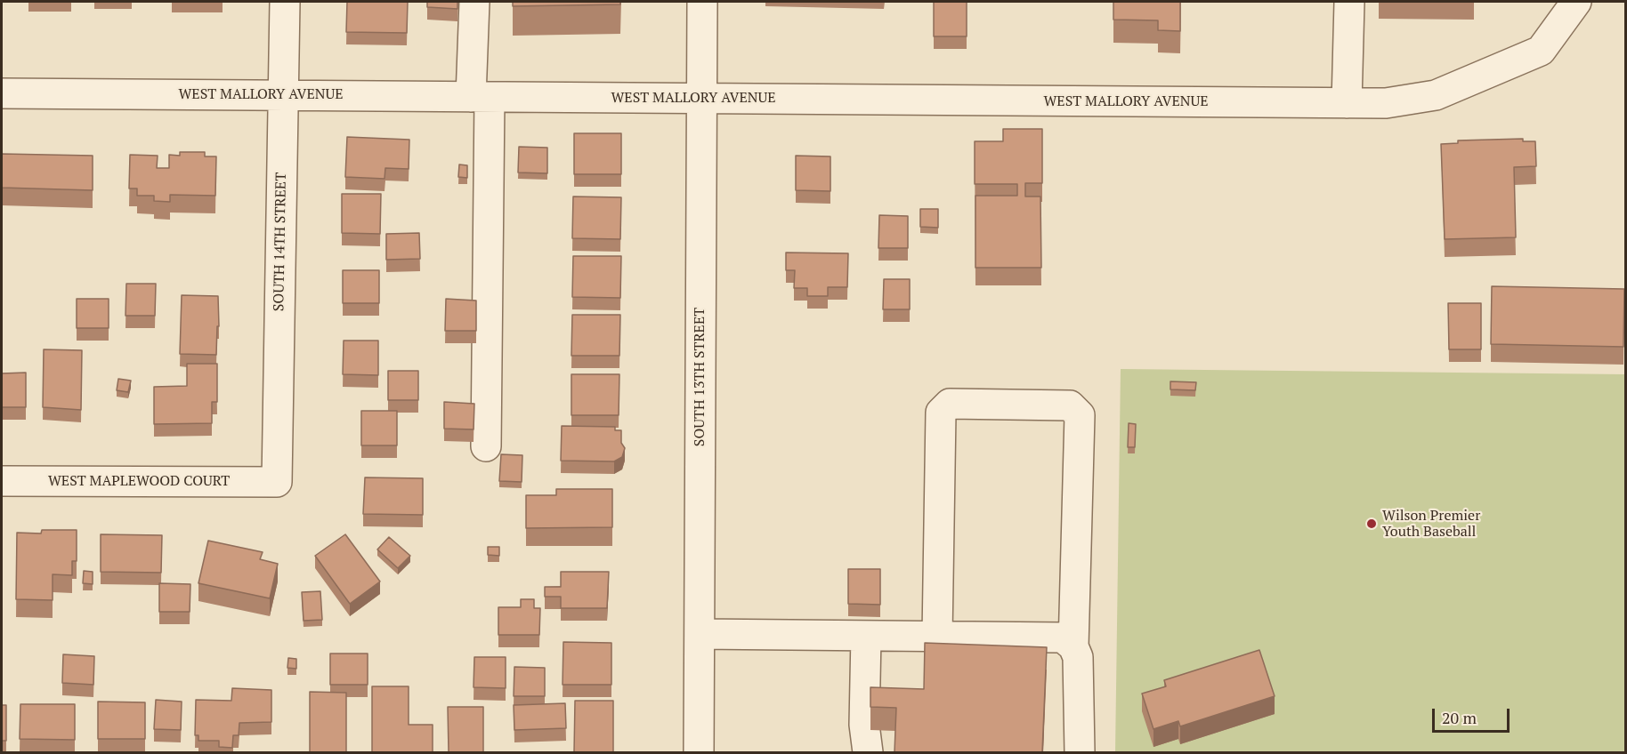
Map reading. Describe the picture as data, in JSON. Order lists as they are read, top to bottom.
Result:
{
  "streets": {
    "street": [
      "WEST MALLORY AVENUE",
      "SOUTH 14TH STREET",
      "SOUTH 13TH STREET",
      "WEST MAPLEWOOD COURT"
    ]
  },
  "crossings": [
    ["WEST MALLORY AVENUE", "SOUTH 14TH STREET"],
    ["WEST MALLORY AVENUE", "SOUTH 13TH STREET"],
    ["SOUTH 14TH STREET", "WEST MAPLEWOOD COURT"]
  ],
  "places": ["Wilson Premier Youth Baseball"],
  "scale_bar": "20 m"
}
